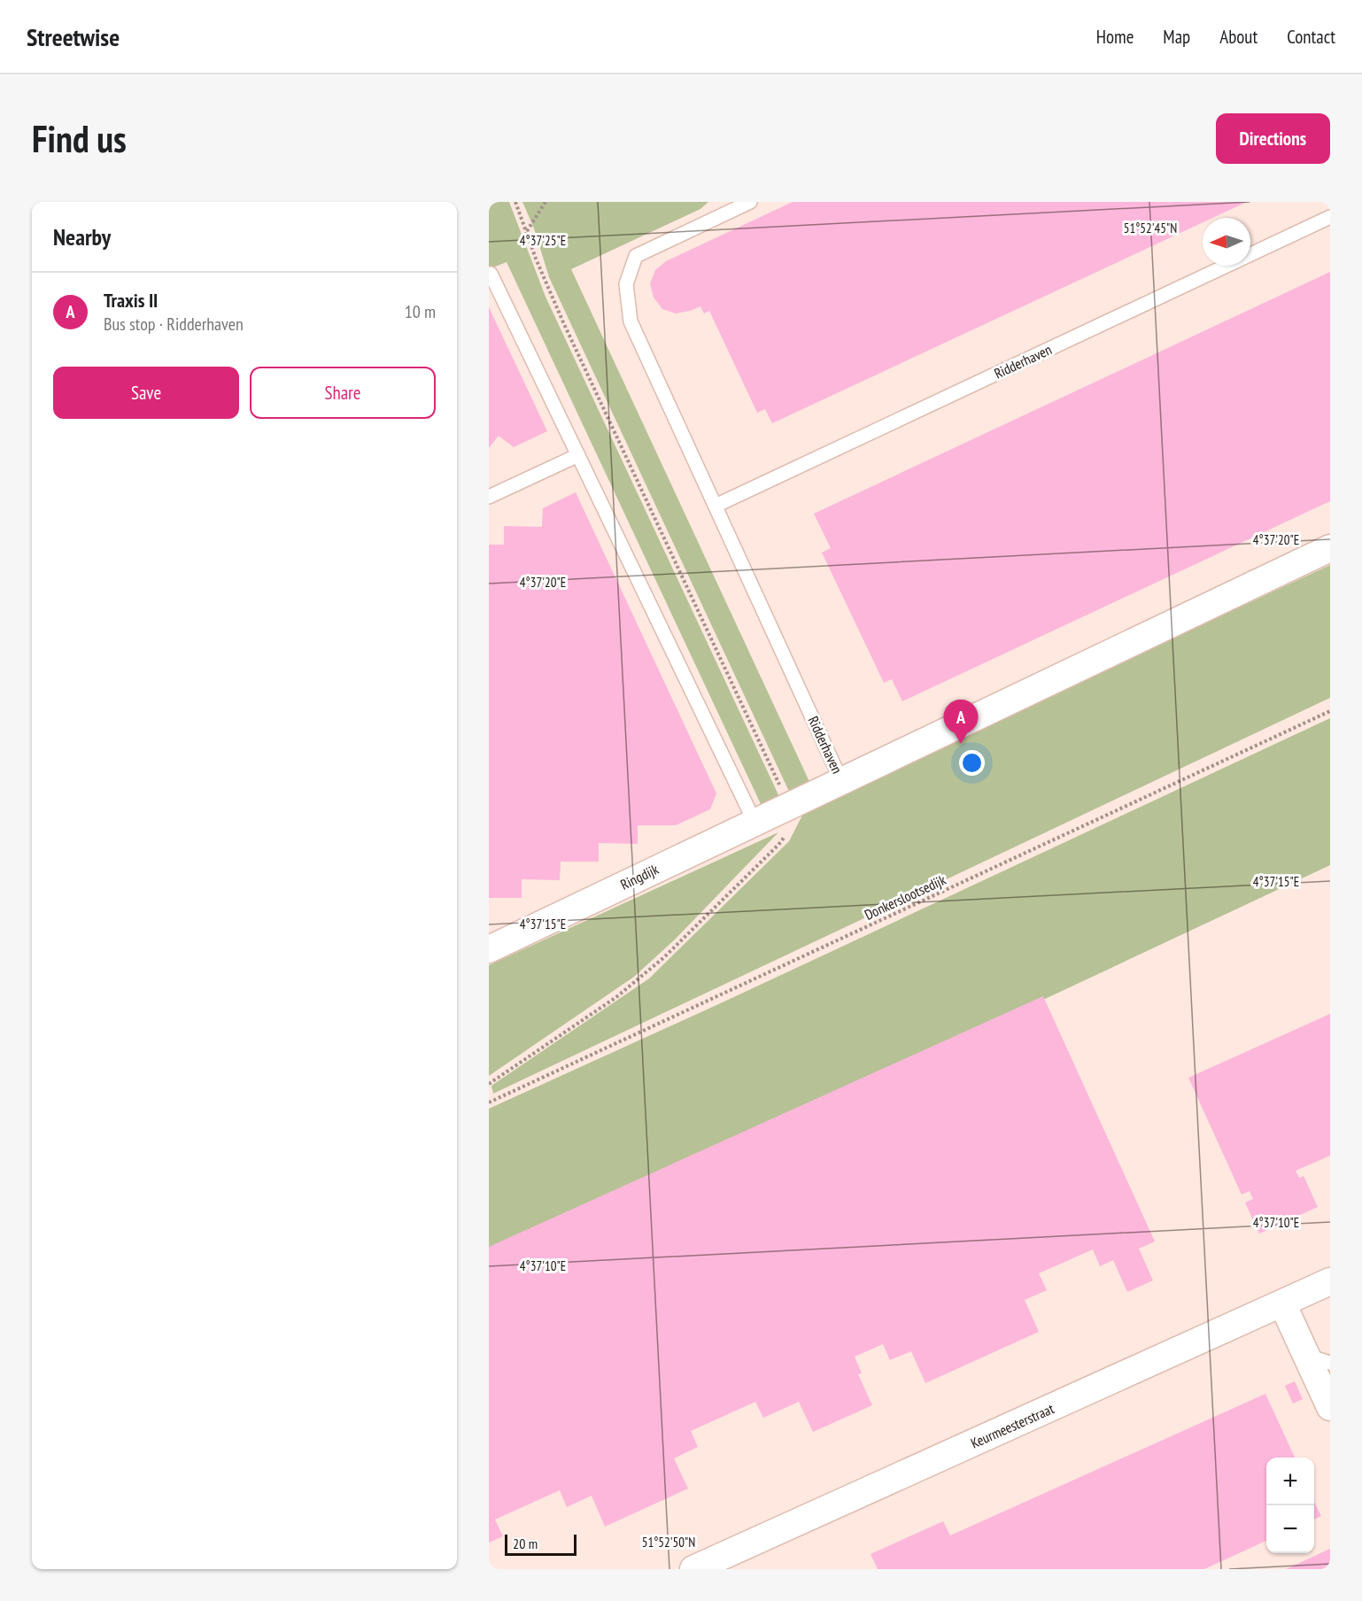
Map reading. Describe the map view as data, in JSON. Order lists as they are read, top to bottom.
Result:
{
  "streets": {
    "street": ["Ridderhaven", "Ringdijk", "Keurmeesterstraat"],
    "path": ["Donkerslootsedijk"]
  },
  "crossings": [
    ["Ridderhaven", "Ringdijk"]
  ],
  "scale_bar": "20 m",
  "north": "left",
  "page": {
    "header": "Streetwise",
    "nav": [
      "Home",
      "Map",
      "About",
      "Contact"
    ],
    "buttons": [
      "Directions",
      ["Save", "Share"]
    ],
    "title": "Find us",
    "heading": "Nearby",
    "list": [
      {
        "mark": "A",
        "name": "Traxis II",
        "note": "Bus stop · Ridderhaven",
        "value": "10 m"
      }
    ],
    "pins": "A",
    "map_buttons": ["+", "−"],
    "scale": "20 m"
  },
  "coordinates": [
    "51°52'45\"N",
    "4°37'25\"E",
    "4°37'20\"E",
    "4°37'15\"E",
    "4°37'10\"E",
    "51°52'50\"N"
  ]
}
